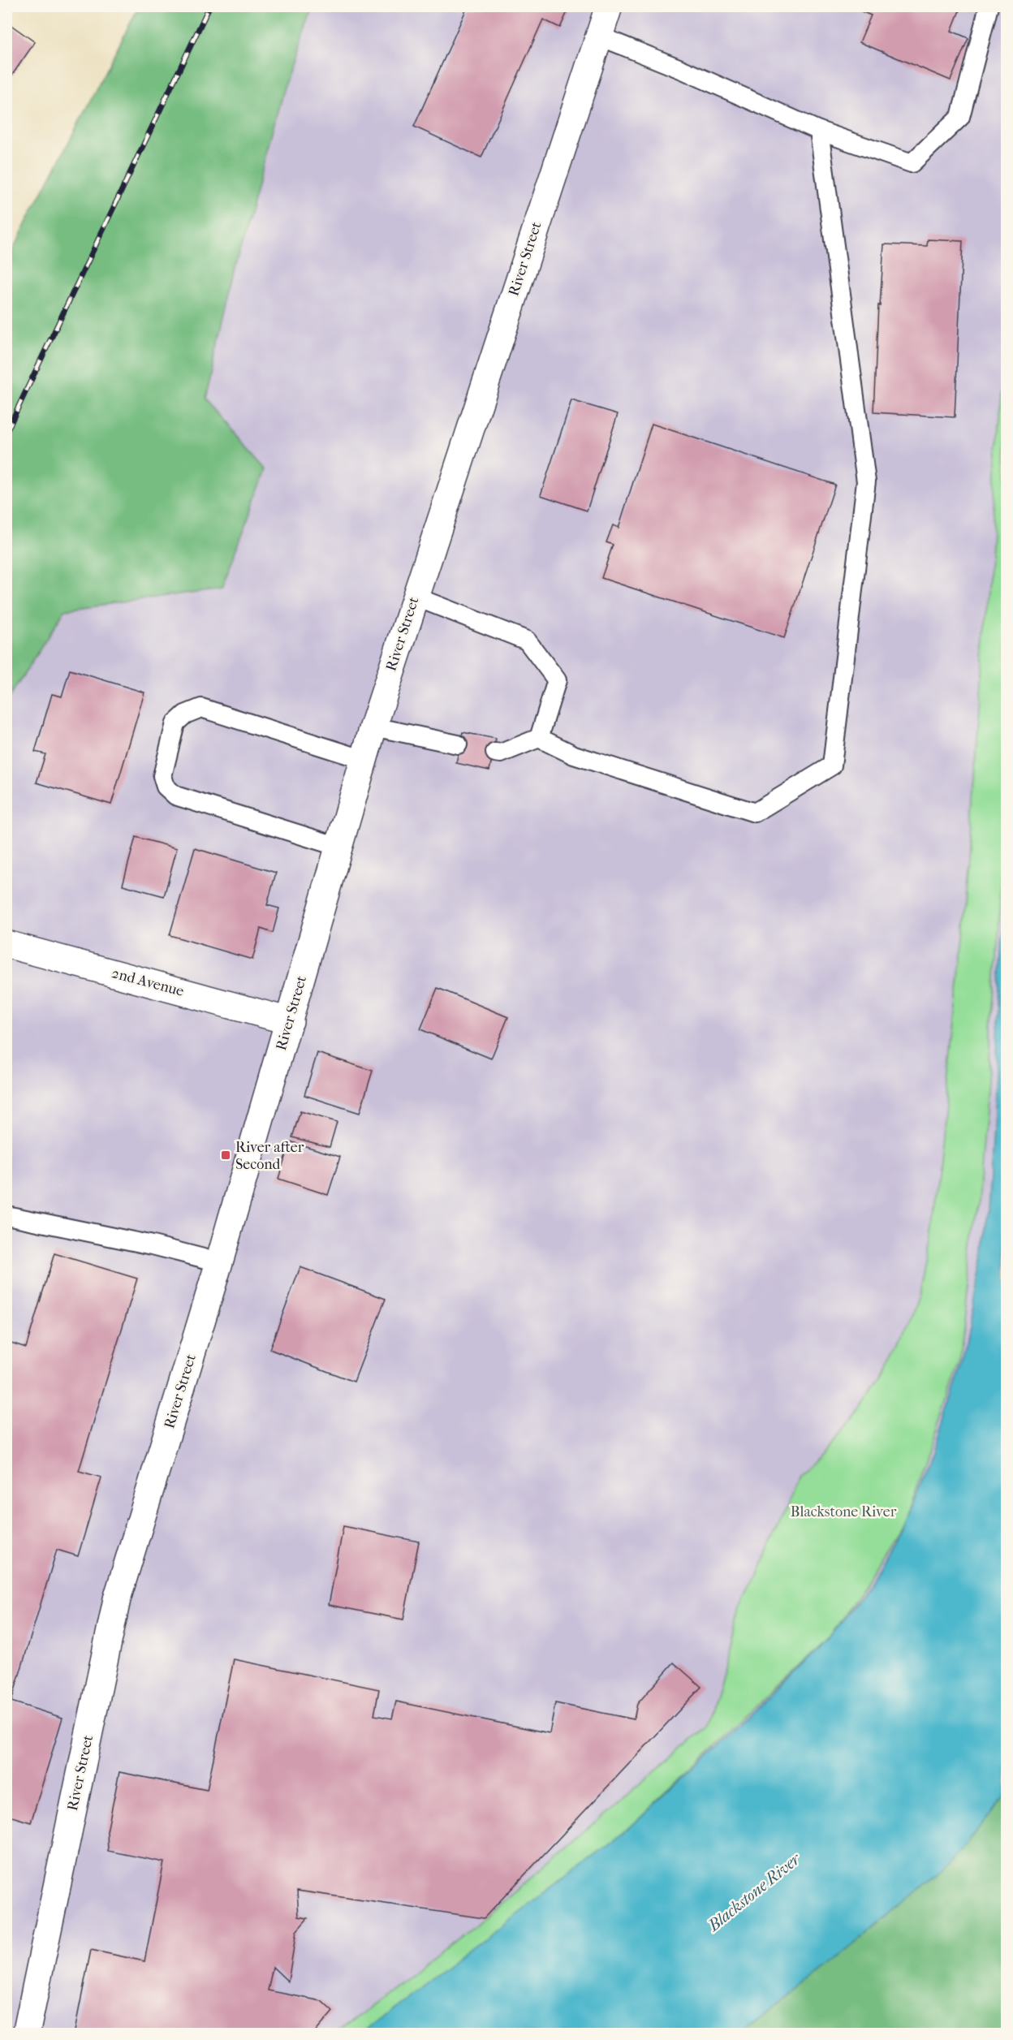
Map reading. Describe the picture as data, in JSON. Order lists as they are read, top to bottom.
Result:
{
  "streets": {
    "street": ["River Street", "2nd Avenue"]
  },
  "crossings": [
    ["River Street", "2nd Avenue"]
  ],
  "water": ["Blackstone River"],
  "parks": ["Blackstone River"],
  "places": {
    "transit": ["River after Second"]
  }
}
